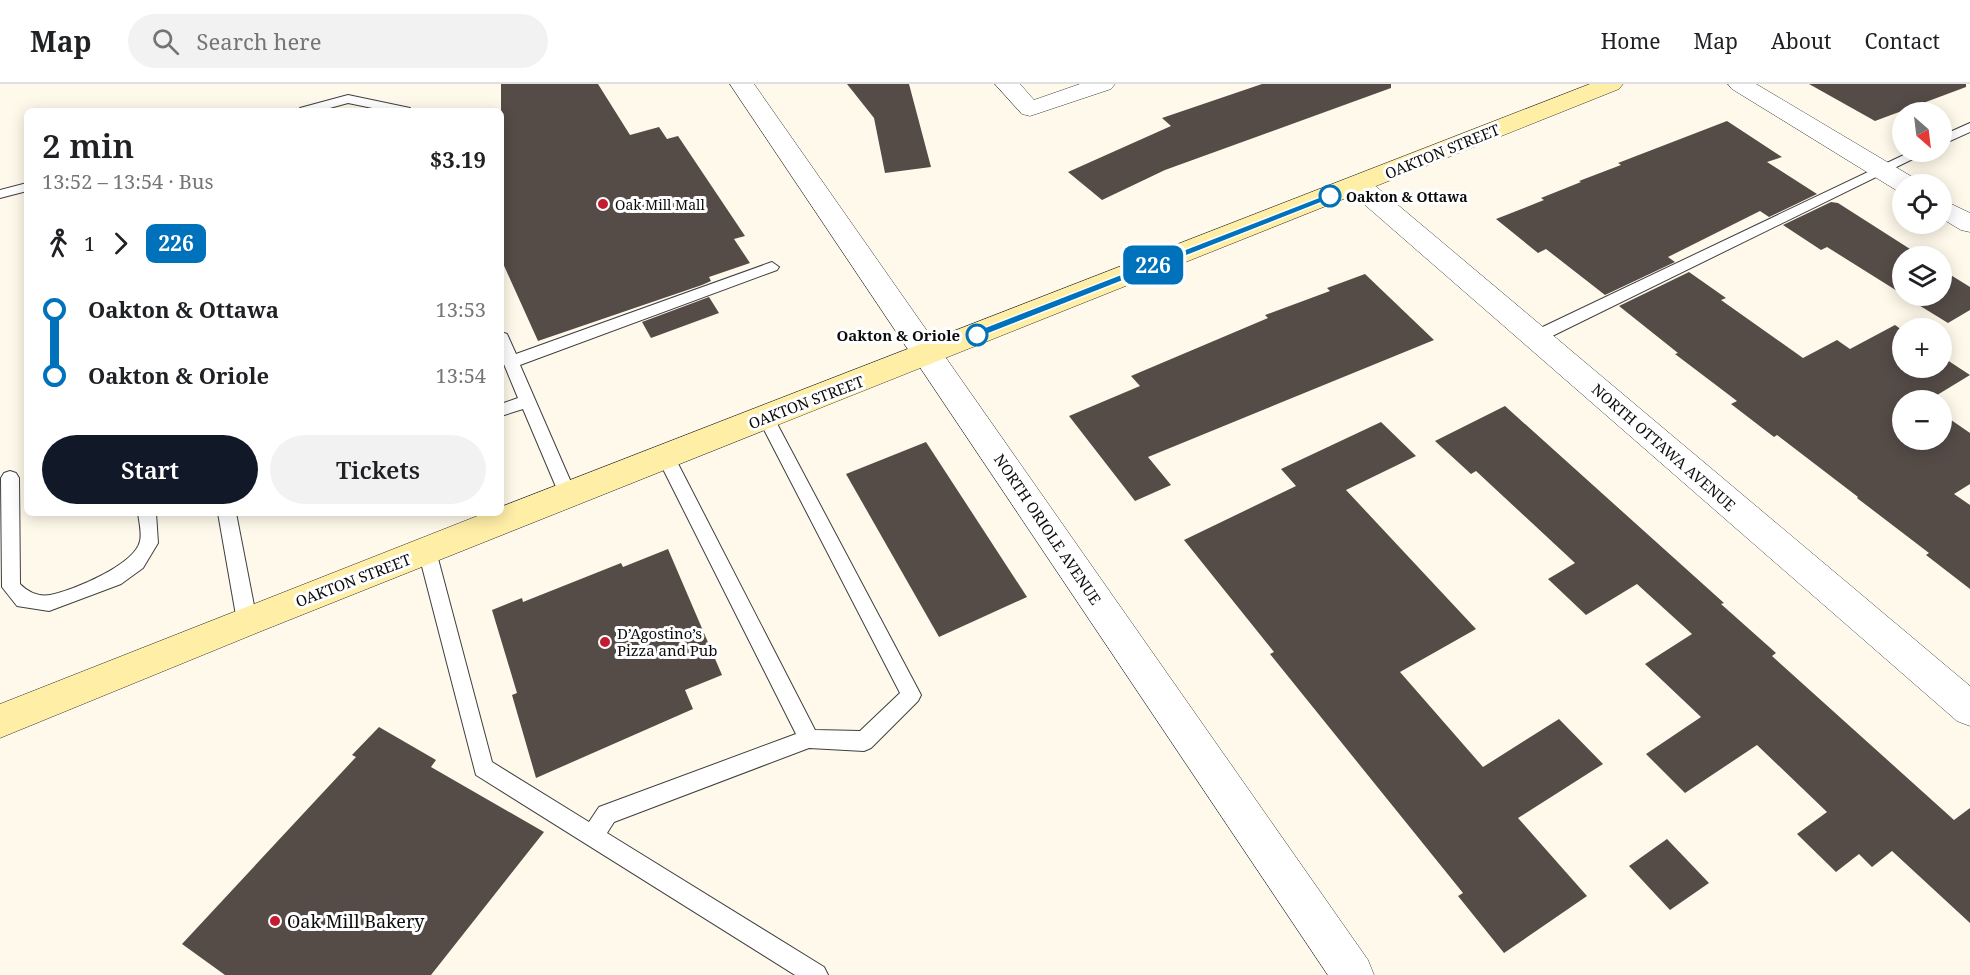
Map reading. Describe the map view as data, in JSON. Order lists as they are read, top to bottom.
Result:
{
  "streets": {
    "main road": ["OAKTON STREET"],
    "street": ["NORTH OTTAWA AVENUE", "NORTH ORIOLE AVENUE"]
  },
  "crossings": [
    ["OAKTON STREET", "NORTH OTTAWA AVENUE"],
    ["OAKTON STREET", "NORTH ORIOLE AVENUE"]
  ],
  "places": [
    "Oakton & Ottawa",
    "Oak Mill Mall",
    "Oakton & Oriole",
    "D’Agostino’s Pizza and Pub",
    "Oak Mill Bakery"
  ],
  "lines": ["bus line 226"],
  "north": "bottom right",
  "page": {
    "header": "Map",
    "search": "Search here",
    "nav": [
      "Home",
      "Map",
      "About",
      "Contact"
    ],
    "on_map": "226",
    "map_buttons": ["+", "−"],
    "heading": ["2 min", "13:52 – 13:54 · Bus", "$3.19"],
    "legs": ["1", "226"],
    "list": [
      {
        "name": "Oakton & Ottawa",
        "value": "13:53"
      },
      {
        "name": "Oakton & Oriole",
        "value": "13:54"
      }
    ],
    "buttons": ["Start", "Tickets"]
  }
}
